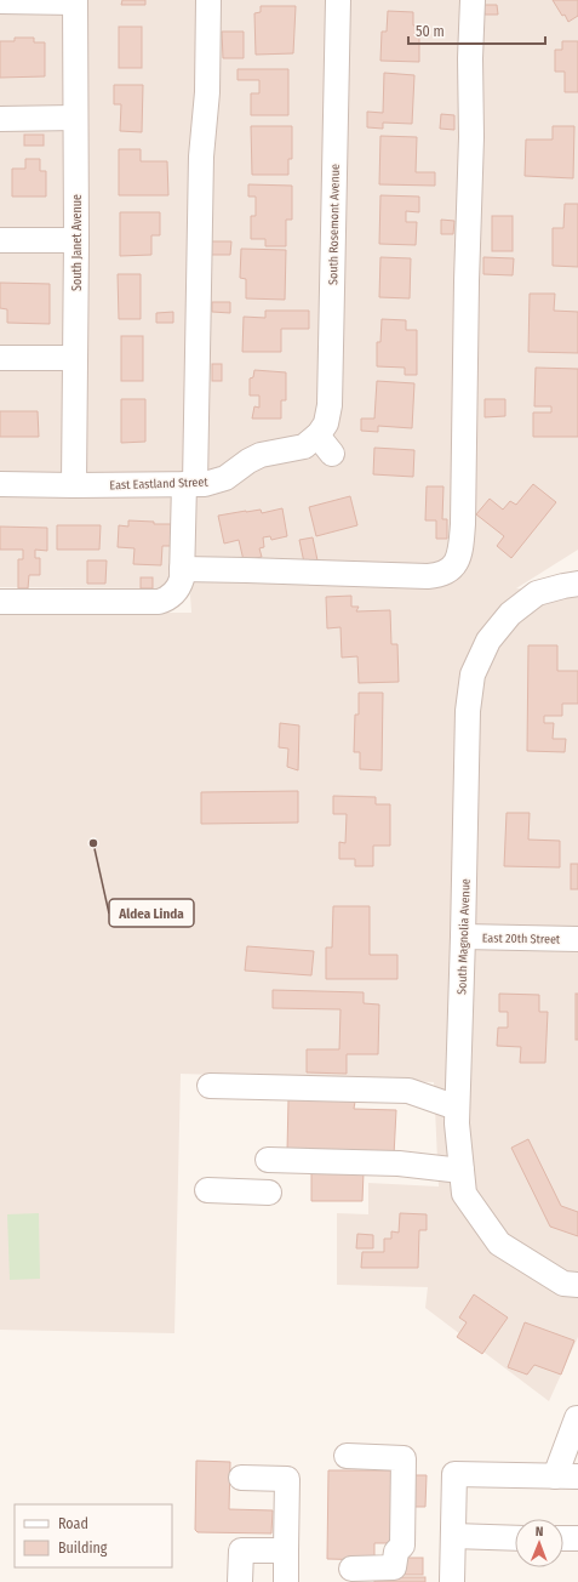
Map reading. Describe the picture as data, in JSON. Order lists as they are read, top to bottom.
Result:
{
  "streets": {
    "street": [
      "South Rosemont Avenue",
      "South Janet Avenue",
      "East Eastland Street",
      "South Magnolia Avenue",
      "East 20th Street"
    ]
  },
  "crossings": [
    ["South Rosemont Avenue", "East Eastland Street"],
    ["South Janet Avenue", "East Eastland Street"],
    ["South Magnolia Avenue", "East 20th Street"]
  ],
  "places": ["Aldea Linda"],
  "legend": ["Road", "Building"],
  "scale_bar": "50 m",
  "north": "top"
}
